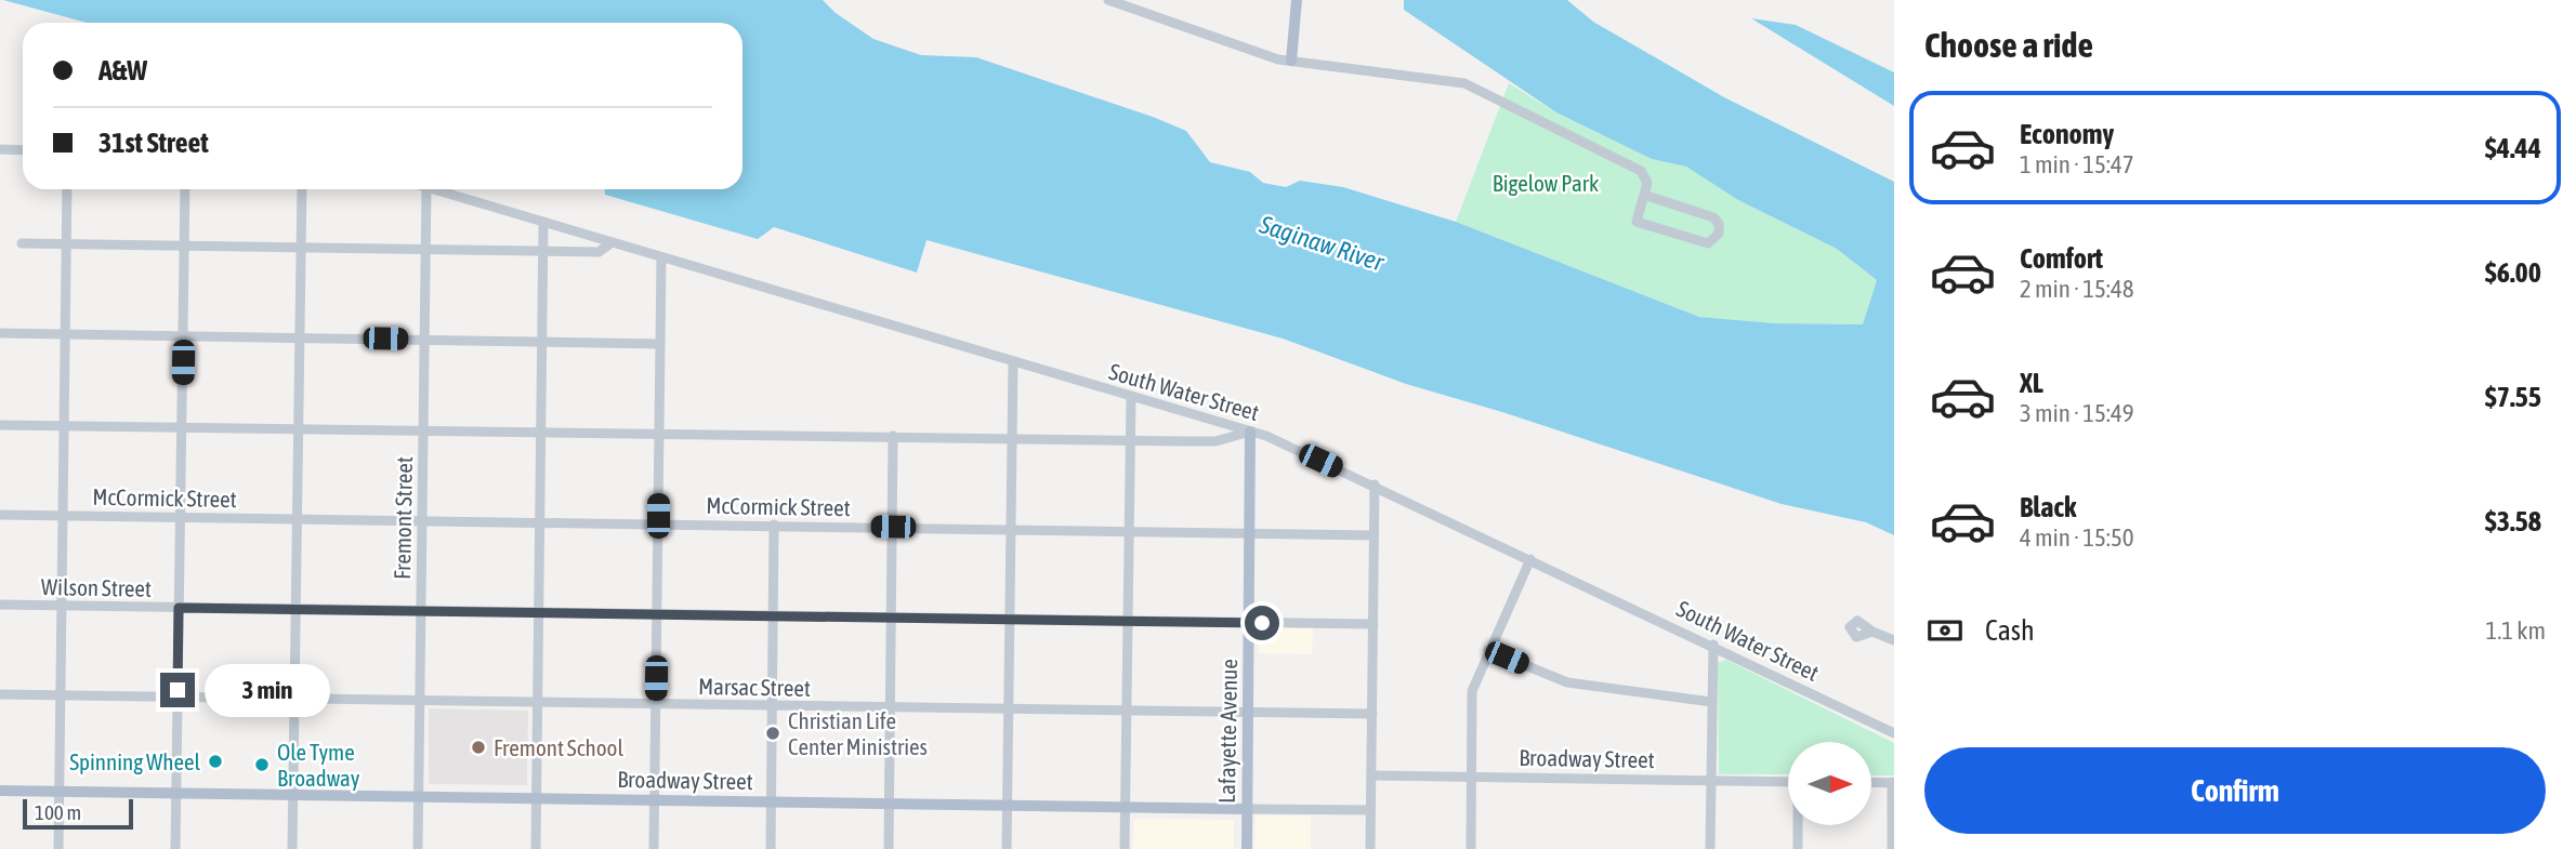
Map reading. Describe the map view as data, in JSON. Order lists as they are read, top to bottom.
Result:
{
  "streets": {
    "main road": ["Lafayette Avenue", "Broadway Street"],
    "street": [
      "South Water Street",
      "McCormick Street",
      "Fremont Street",
      "Wilson Street",
      "Marsac Street"
    ]
  },
  "crossings": [
    ["South Water Street", "Lafayette Avenue"],
    ["McCormick Street", "Fremont Street"],
    ["McCormick Street", "Lafayette Avenue"],
    ["Fremont Street", "Wilson Street"],
    ["Fremont Street", "Marsac Street"],
    ["Fremont Street", "Broadway Street"],
    ["Wilson Street", "Lafayette Avenue"],
    ["Marsac Street", "Lafayette Avenue"],
    ["Lafayette Avenue", "Broadway Street"]
  ],
  "water": ["Saginaw River"],
  "parks": ["Bigelow Park"],
  "places": [
    "Christian Life Center Ministries",
    "Fremont School",
    "Spinning Wheel",
    "Ole Tyme Broadway"
  ],
  "scale_bar": "100 m",
  "north": "right",
  "page": {
    "heading": "Choose a ride",
    "banner": ["A&W", "31st Street"],
    "list": [
      {
        "name": "Economy",
        "note": "1 min · 15:47",
        "value": "$4.44"
      },
      {
        "name": "Comfort",
        "note": "2 min · 15:48",
        "value": "$6.00"
      },
      {
        "name": "XL",
        "note": "3 min · 15:49",
        "value": "$7.55"
      },
      {
        "name": "Black",
        "note": "4 min · 15:50",
        "value": "$3.58"
      }
    ],
    "pay": ["Cash", "1.1 km"],
    "bubble": "3 min",
    "buttons": "Confirm",
    "scale": "100 m"
  }
}
